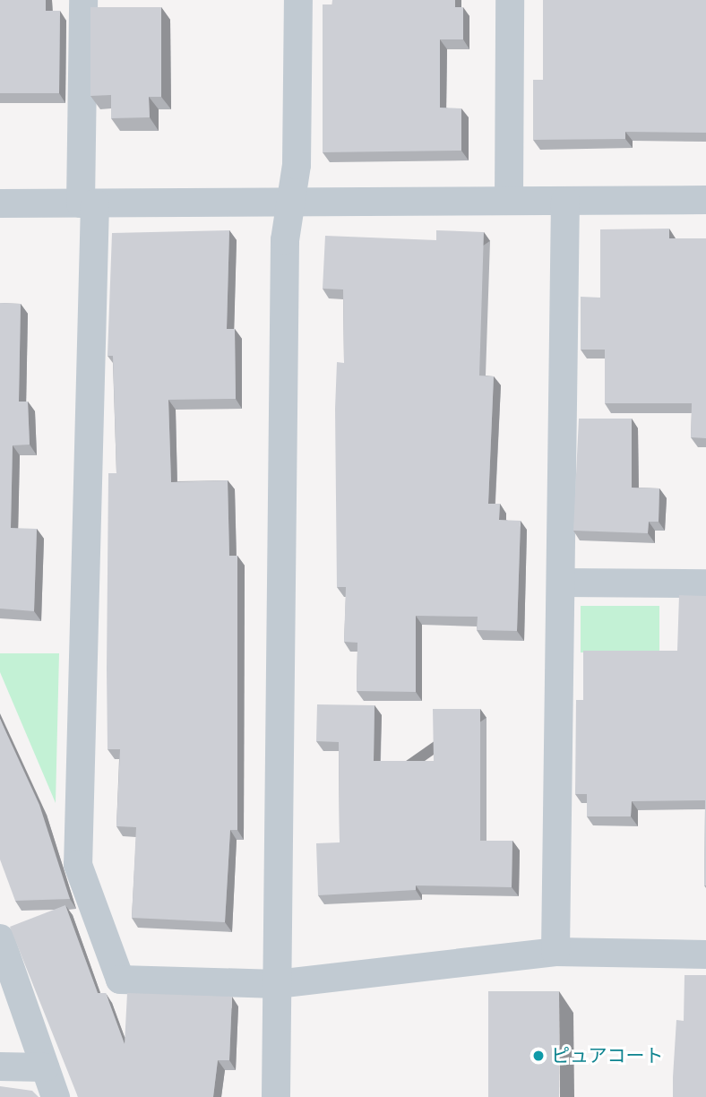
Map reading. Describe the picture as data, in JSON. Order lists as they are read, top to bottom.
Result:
{
  "places": ["ピュアコート"]
}
